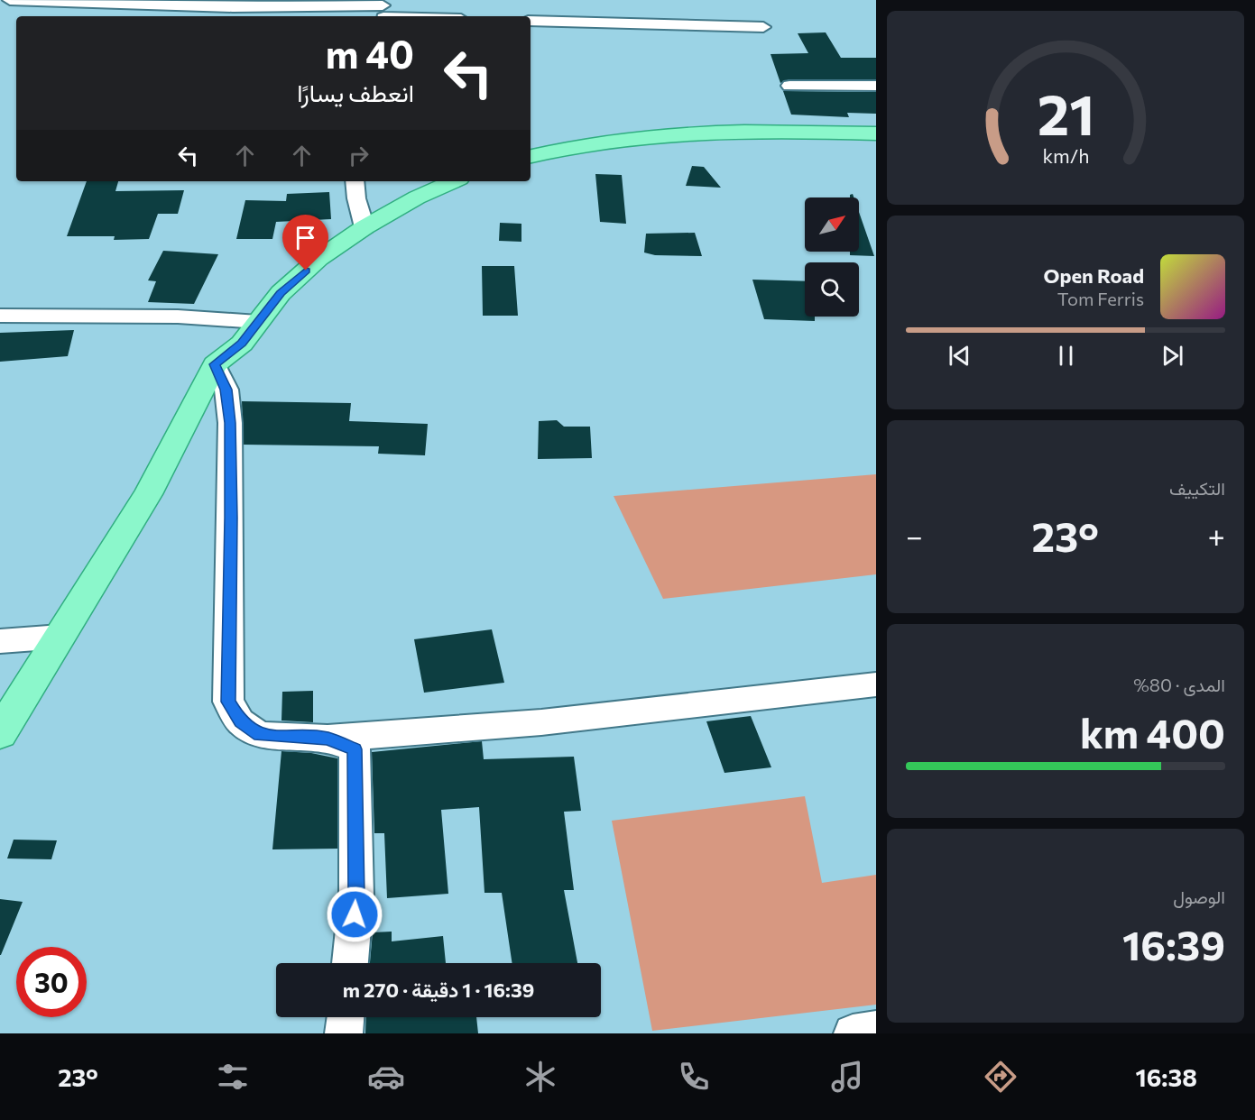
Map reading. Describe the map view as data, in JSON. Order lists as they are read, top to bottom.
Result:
{
  "north": "top right",
  "page": {
    "turn": ["40 m", "انعطف يسارًا"],
    "song": ["Open Road", "Tom Ferris"],
    "tile": [
      "التكييف",
      ["المدى · 80%", "400 km"],
      ["الوصول", "16:39"]
    ],
    "heat": ["−", "23°", "+"],
    "limit": "30",
    "trip": "16:39 · 1 دقيقة · 270 m",
    "tabs": ["16:38", "23°"],
    "gauge": ["21", "km/h"]
  }
}
